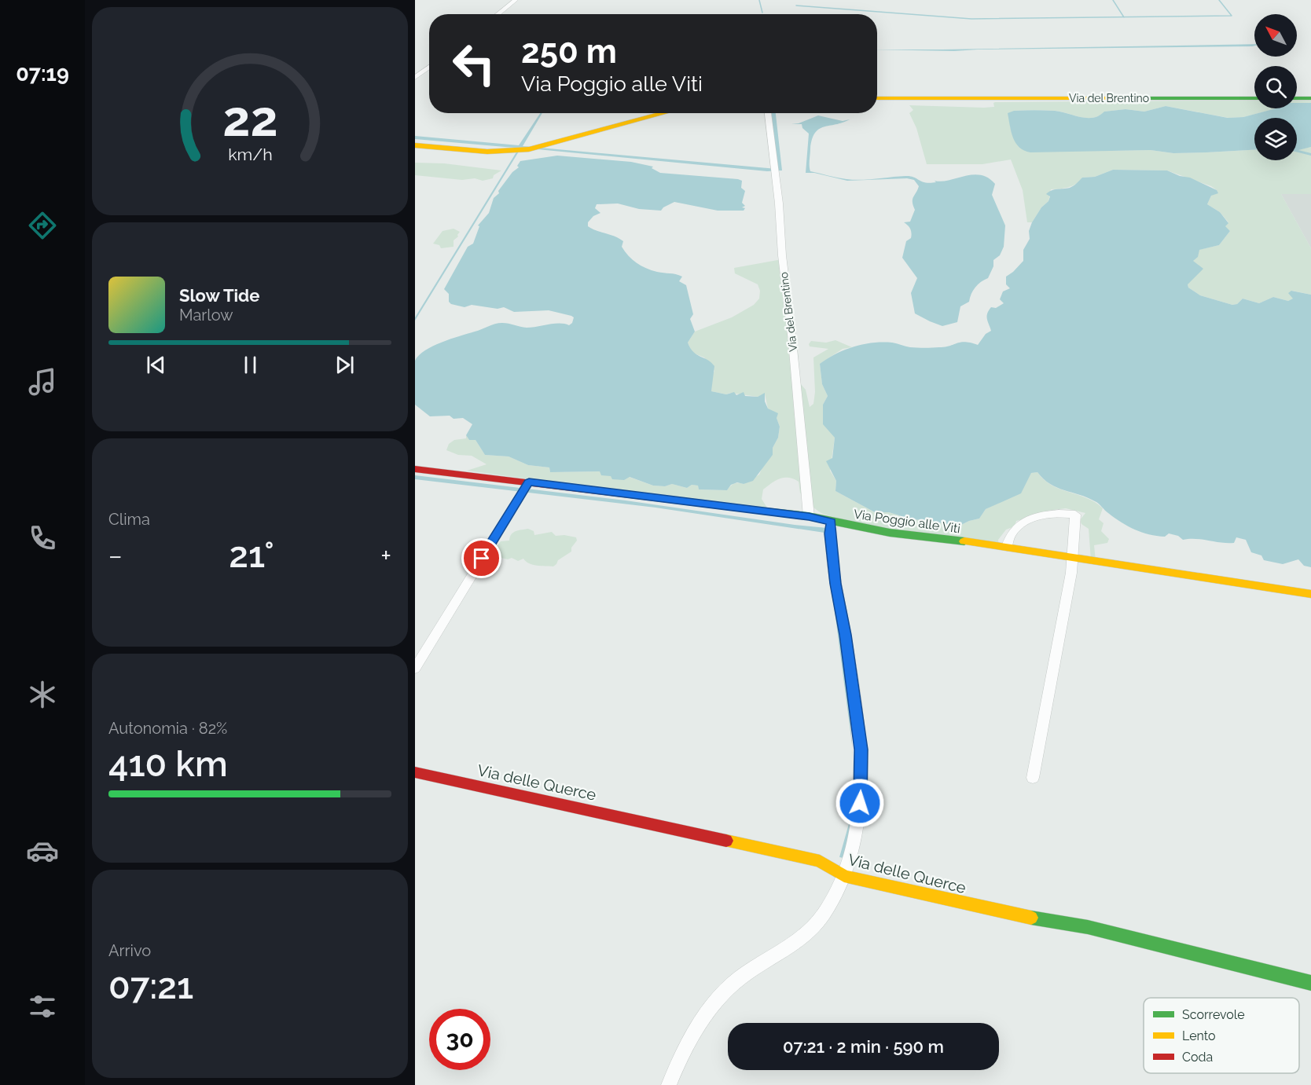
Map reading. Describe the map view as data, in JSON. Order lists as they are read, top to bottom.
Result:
{
  "streets": {
    "street": ["Via del Brentino", "Via Poggio alle Viti", "Via delle Querce"]
  },
  "crossings": [
    ["Via del Brentino", "Via Poggio alle Viti"]
  ],
  "legend": ["Scorrevole", "Lento", "Coda"],
  "north": "top left",
  "page": {
    "tabs": "07:19",
    "turn": ["250 m", "Via Poggio alle Viti"],
    "song": ["Slow Tide", "Marlow"],
    "tile": [
      "Clima",
      ["Autonomia · 82%", "410 km"],
      ["Arrivo", "07:21"]
    ],
    "heat": ["−", "21°", "+"],
    "limit": "30",
    "trip": "07:21 · 2 min · 590 m",
    "gauge": ["22", "km/h"]
  }
}
